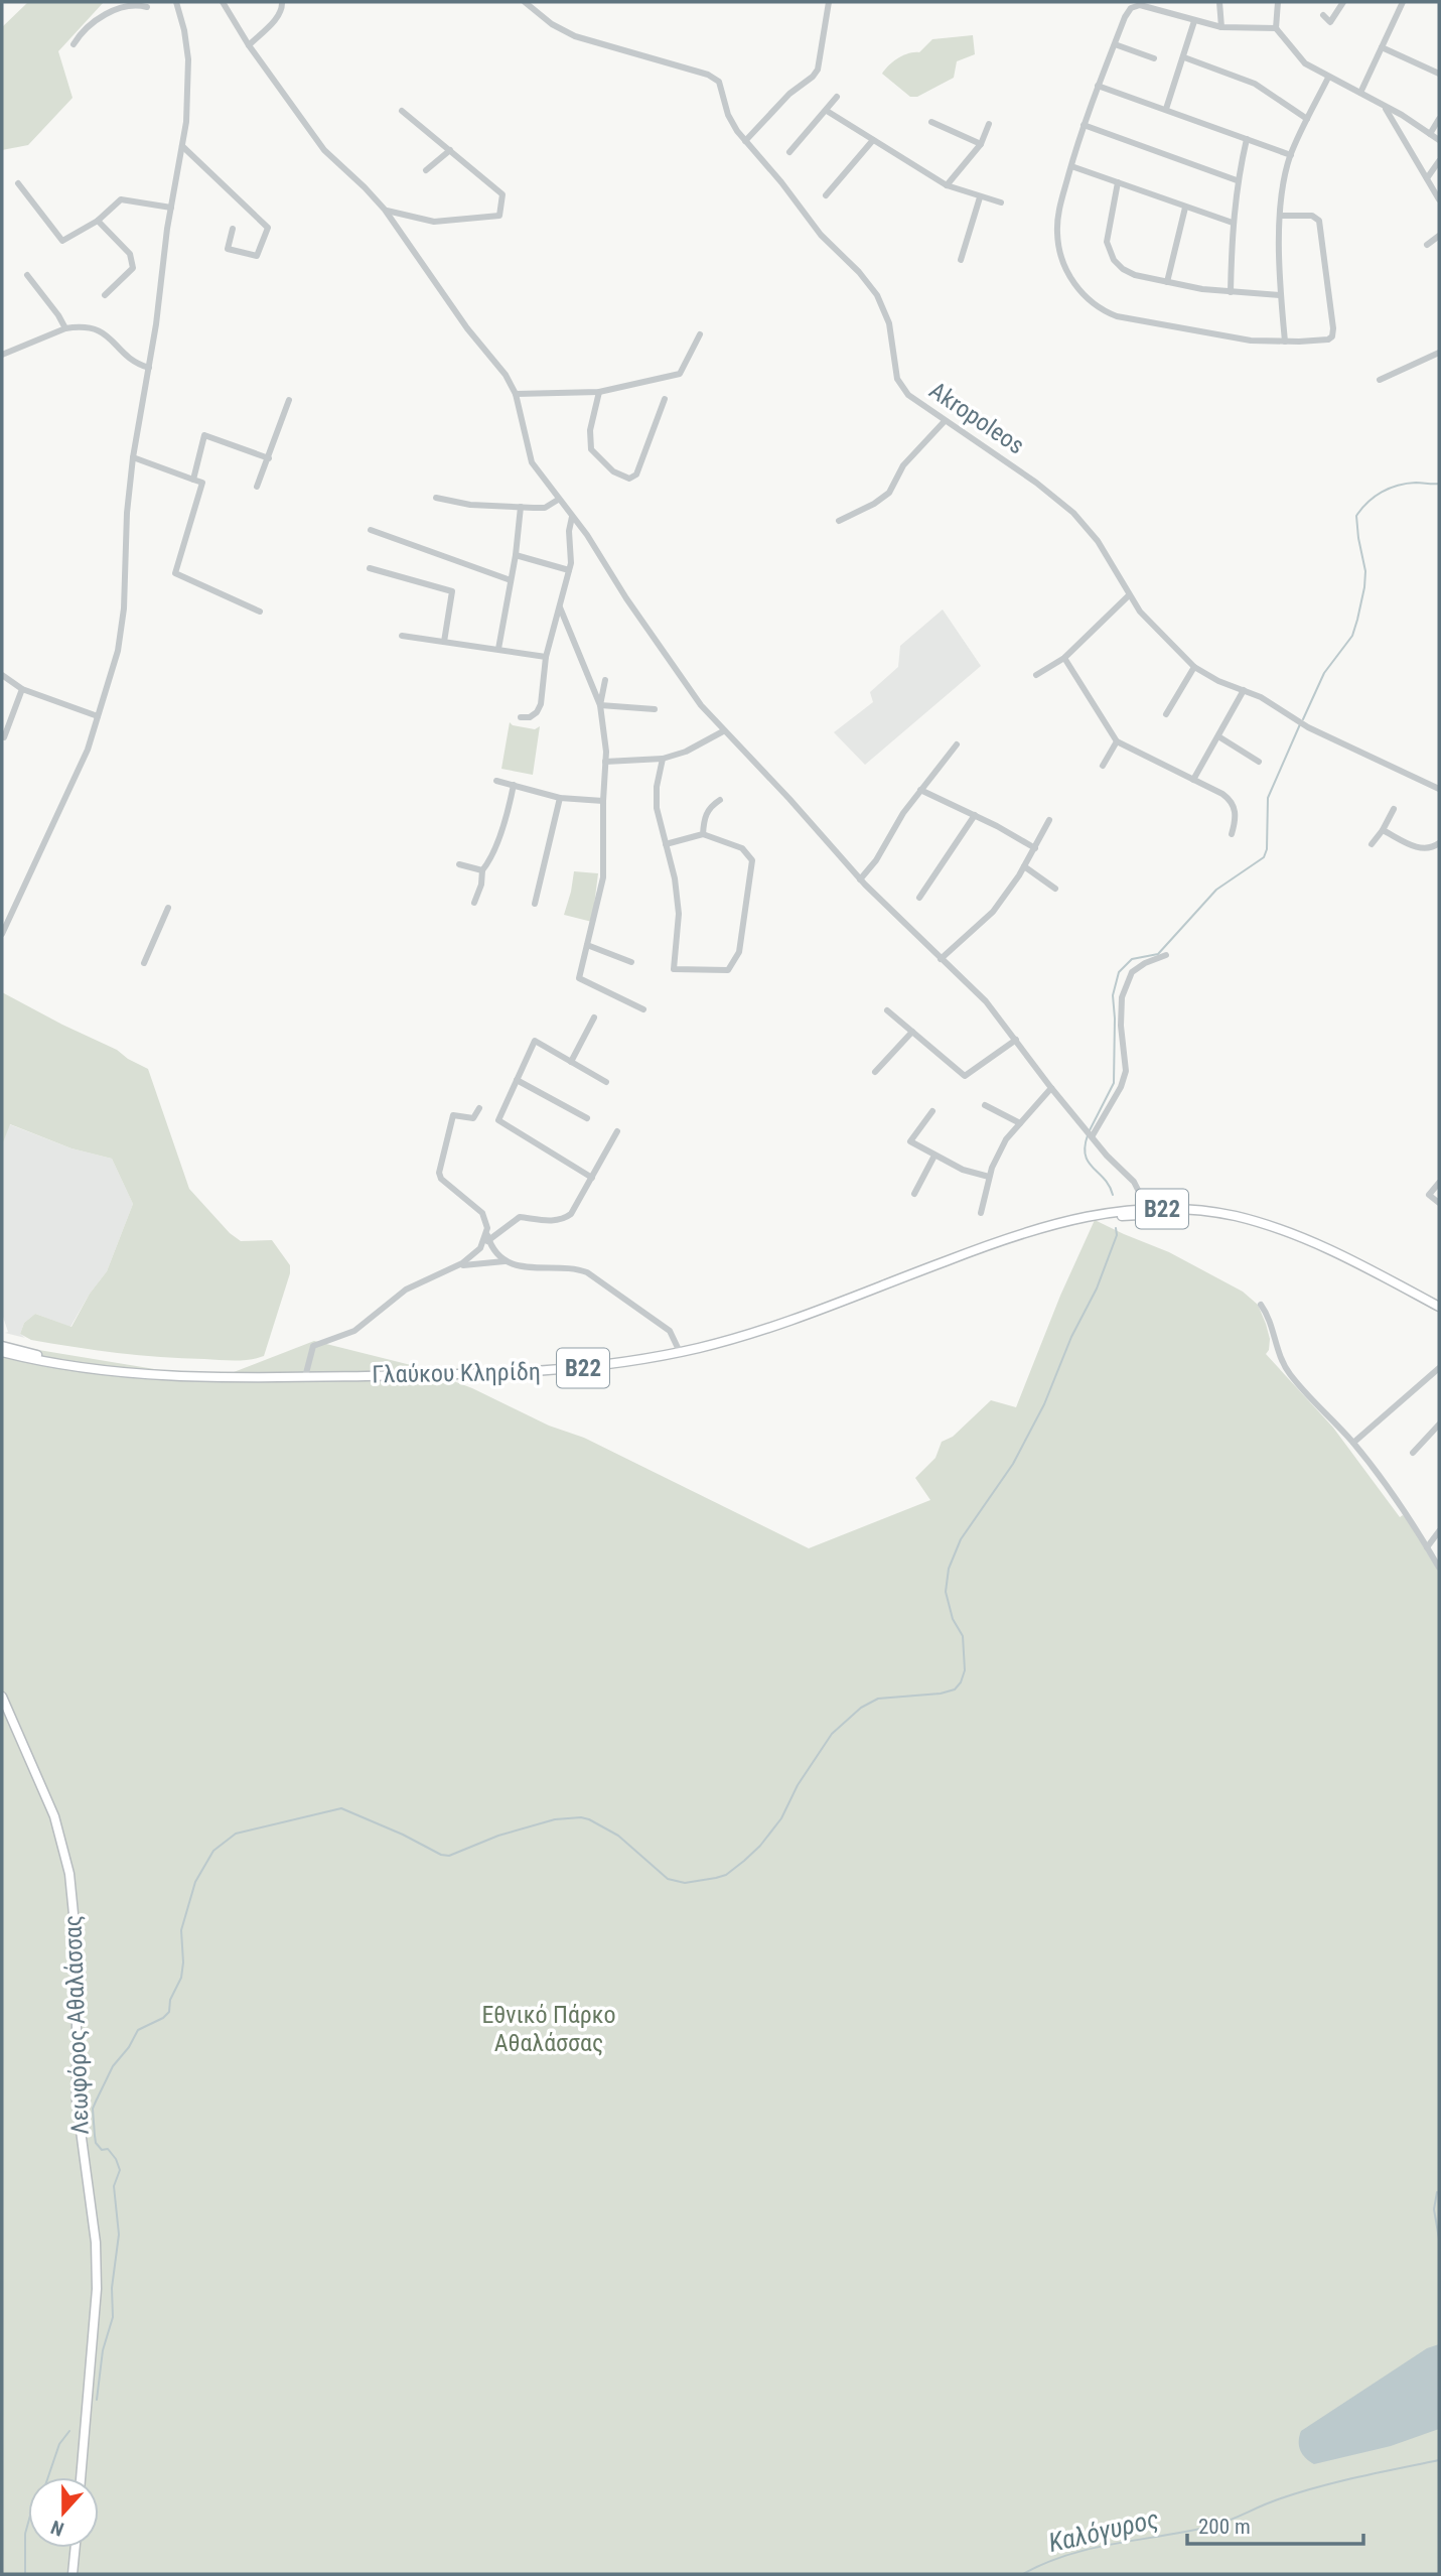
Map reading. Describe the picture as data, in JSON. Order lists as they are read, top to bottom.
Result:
{
  "streets": {
    "main road": ["B22", "Γλαύκου Κληρίδη", "Λεωφόρος Αθαλάσσας"],
    "street": ["Akropoleos"]
  },
  "water": ["Καλόγυρος"],
  "parks": ["Εθνικό Πάρκο Αθαλάσσας"],
  "scale_bar": "200 m",
  "north": "bottom"
}
